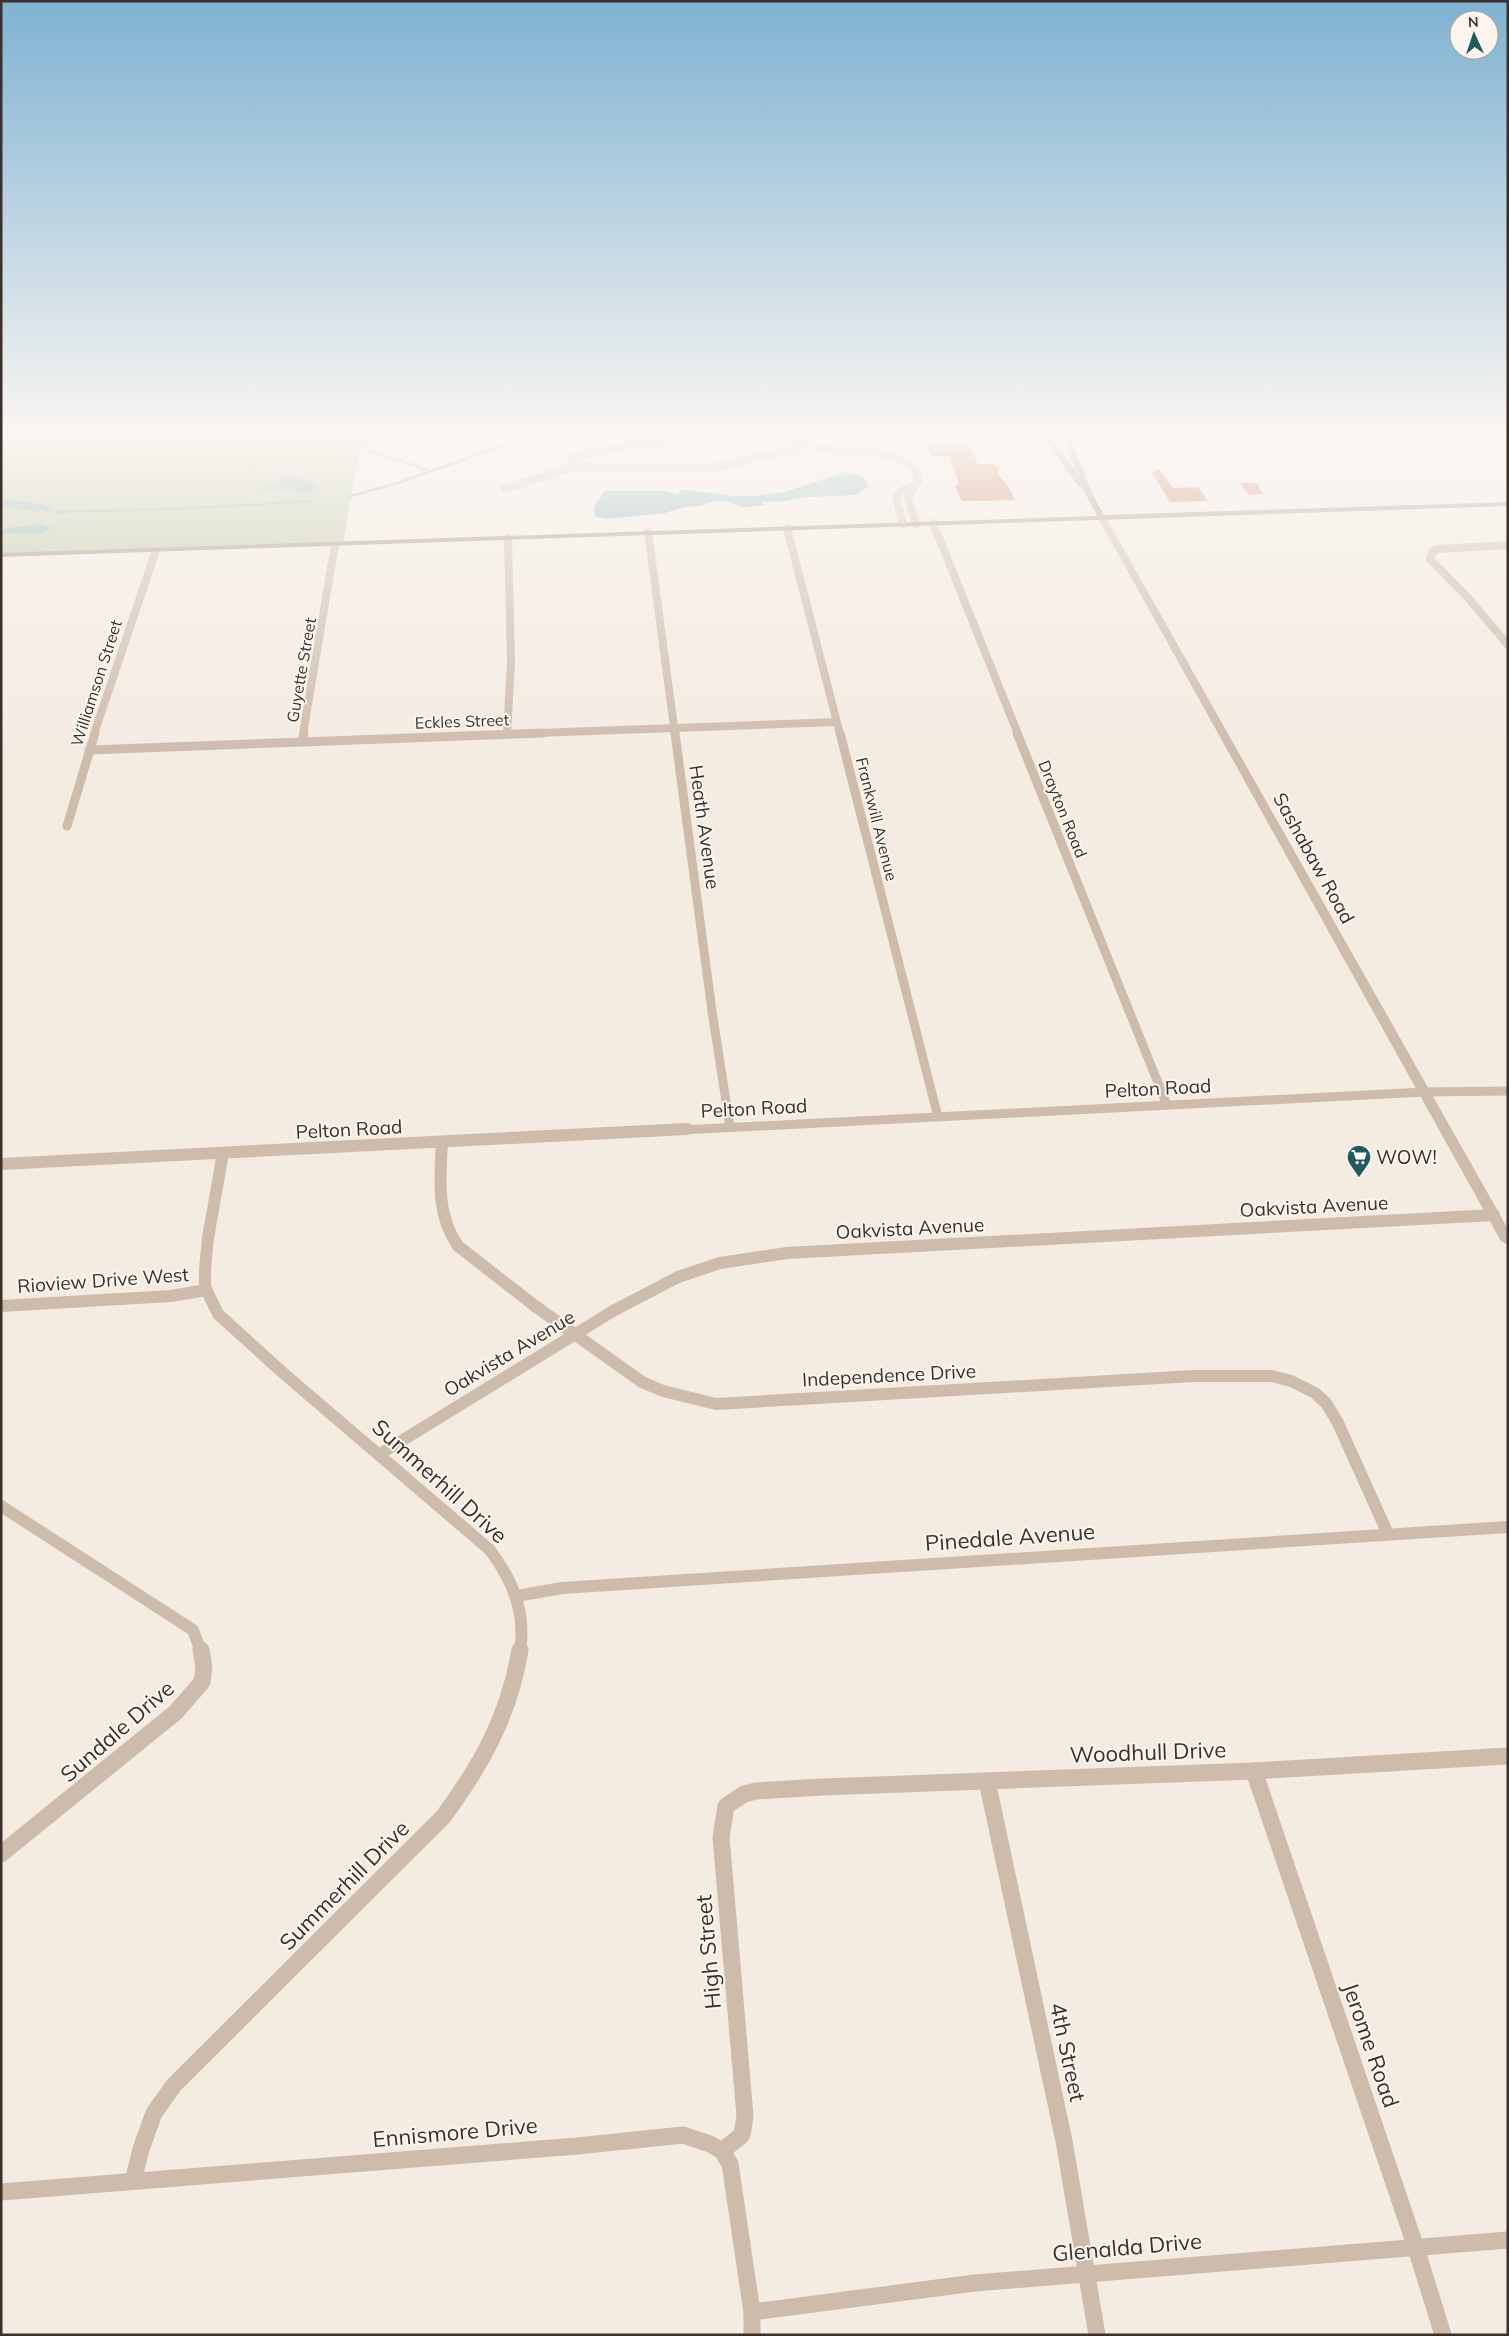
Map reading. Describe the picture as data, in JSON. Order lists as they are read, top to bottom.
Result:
{
  "streets": {
    "street": [
      "Guyette Street",
      "Williamson Street",
      "Eckles Street",
      "Drayton Road",
      "Frankwill Avenue",
      "Heath Avenue",
      "Sashabaw Road",
      "Pelton Road",
      "Oakvista Avenue",
      "Rioview Drive West",
      "Independence Drive",
      "Summerhill Drive",
      "Pinedale Avenue",
      "Sundale Drive",
      "Woodhull Drive",
      "High Street",
      "Jerome Road",
      "4th Street",
      "Ennismore Drive",
      "Glenalda Drive"
    ]
  },
  "crossings": [
    ["Guyette Street", "Eckles Street"],
    ["Williamson Street", "Eckles Street"],
    ["Eckles Street", "Frankwill Avenue"],
    ["Eckles Street", "Heath Avenue"],
    ["Drayton Road", "Pelton Road"],
    ["Frankwill Avenue", "Pelton Road"],
    ["Heath Avenue", "Pelton Road"],
    ["Sashabaw Road", "Pelton Road"],
    ["Sashabaw Road", "Oakvista Avenue"],
    ["Pelton Road", "Independence Drive"],
    ["Pelton Road", "Summerhill Drive"],
    ["Oakvista Avenue", "Independence Drive"],
    ["Oakvista Avenue", "Summerhill Drive"],
    ["Rioview Drive West", "Summerhill Drive"],
    ["Independence Drive", "Pinedale Avenue"],
    ["Summerhill Drive", "Pinedale Avenue"],
    ["Summerhill Drive", "Ennismore Drive"],
    ["Woodhull Drive", "High Street"],
    ["Woodhull Drive", "Jerome Road"],
    ["Woodhull Drive", "4th Street"],
    ["High Street", "Ennismore Drive"],
    ["Jerome Road", "Glenalda Drive"],
    ["4th Street", "Glenalda Drive"]
  ],
  "places": {
    "supermarket": ["WOW!"]
  },
  "north": "top"
}
